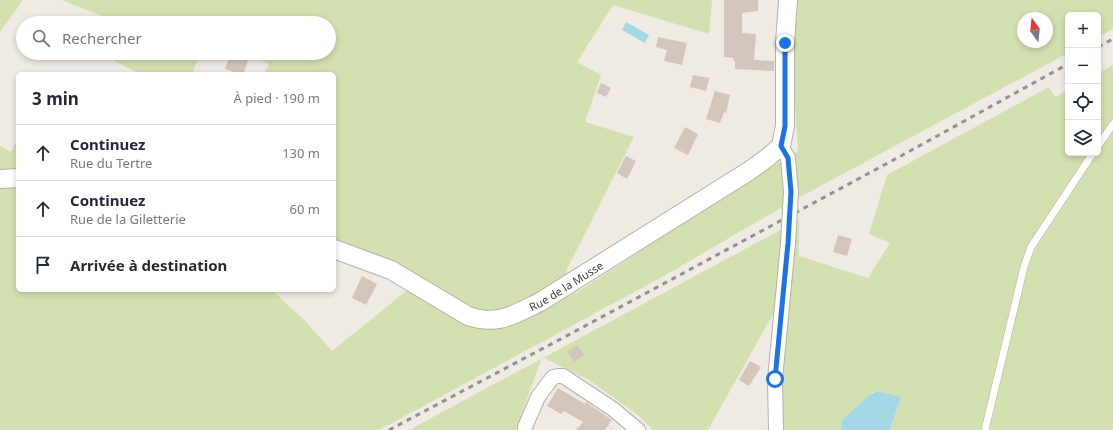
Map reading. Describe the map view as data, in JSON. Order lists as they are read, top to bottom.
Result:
{
  "streets": {
    "street": ["Rue de la Musse"]
  },
  "north": "top",
  "page": {
    "map_buttons": ["+", "−"],
    "search": "Rechercher",
    "heading": ["3 min", "À pied · 190 m"],
    "list": [
      ["Continuez", "Rue du Tertre", "130 m"],
      ["Continuez", "Rue de la Giletterie", "60 m"],
      "Arrivée à destination"
    ]
  }
}
